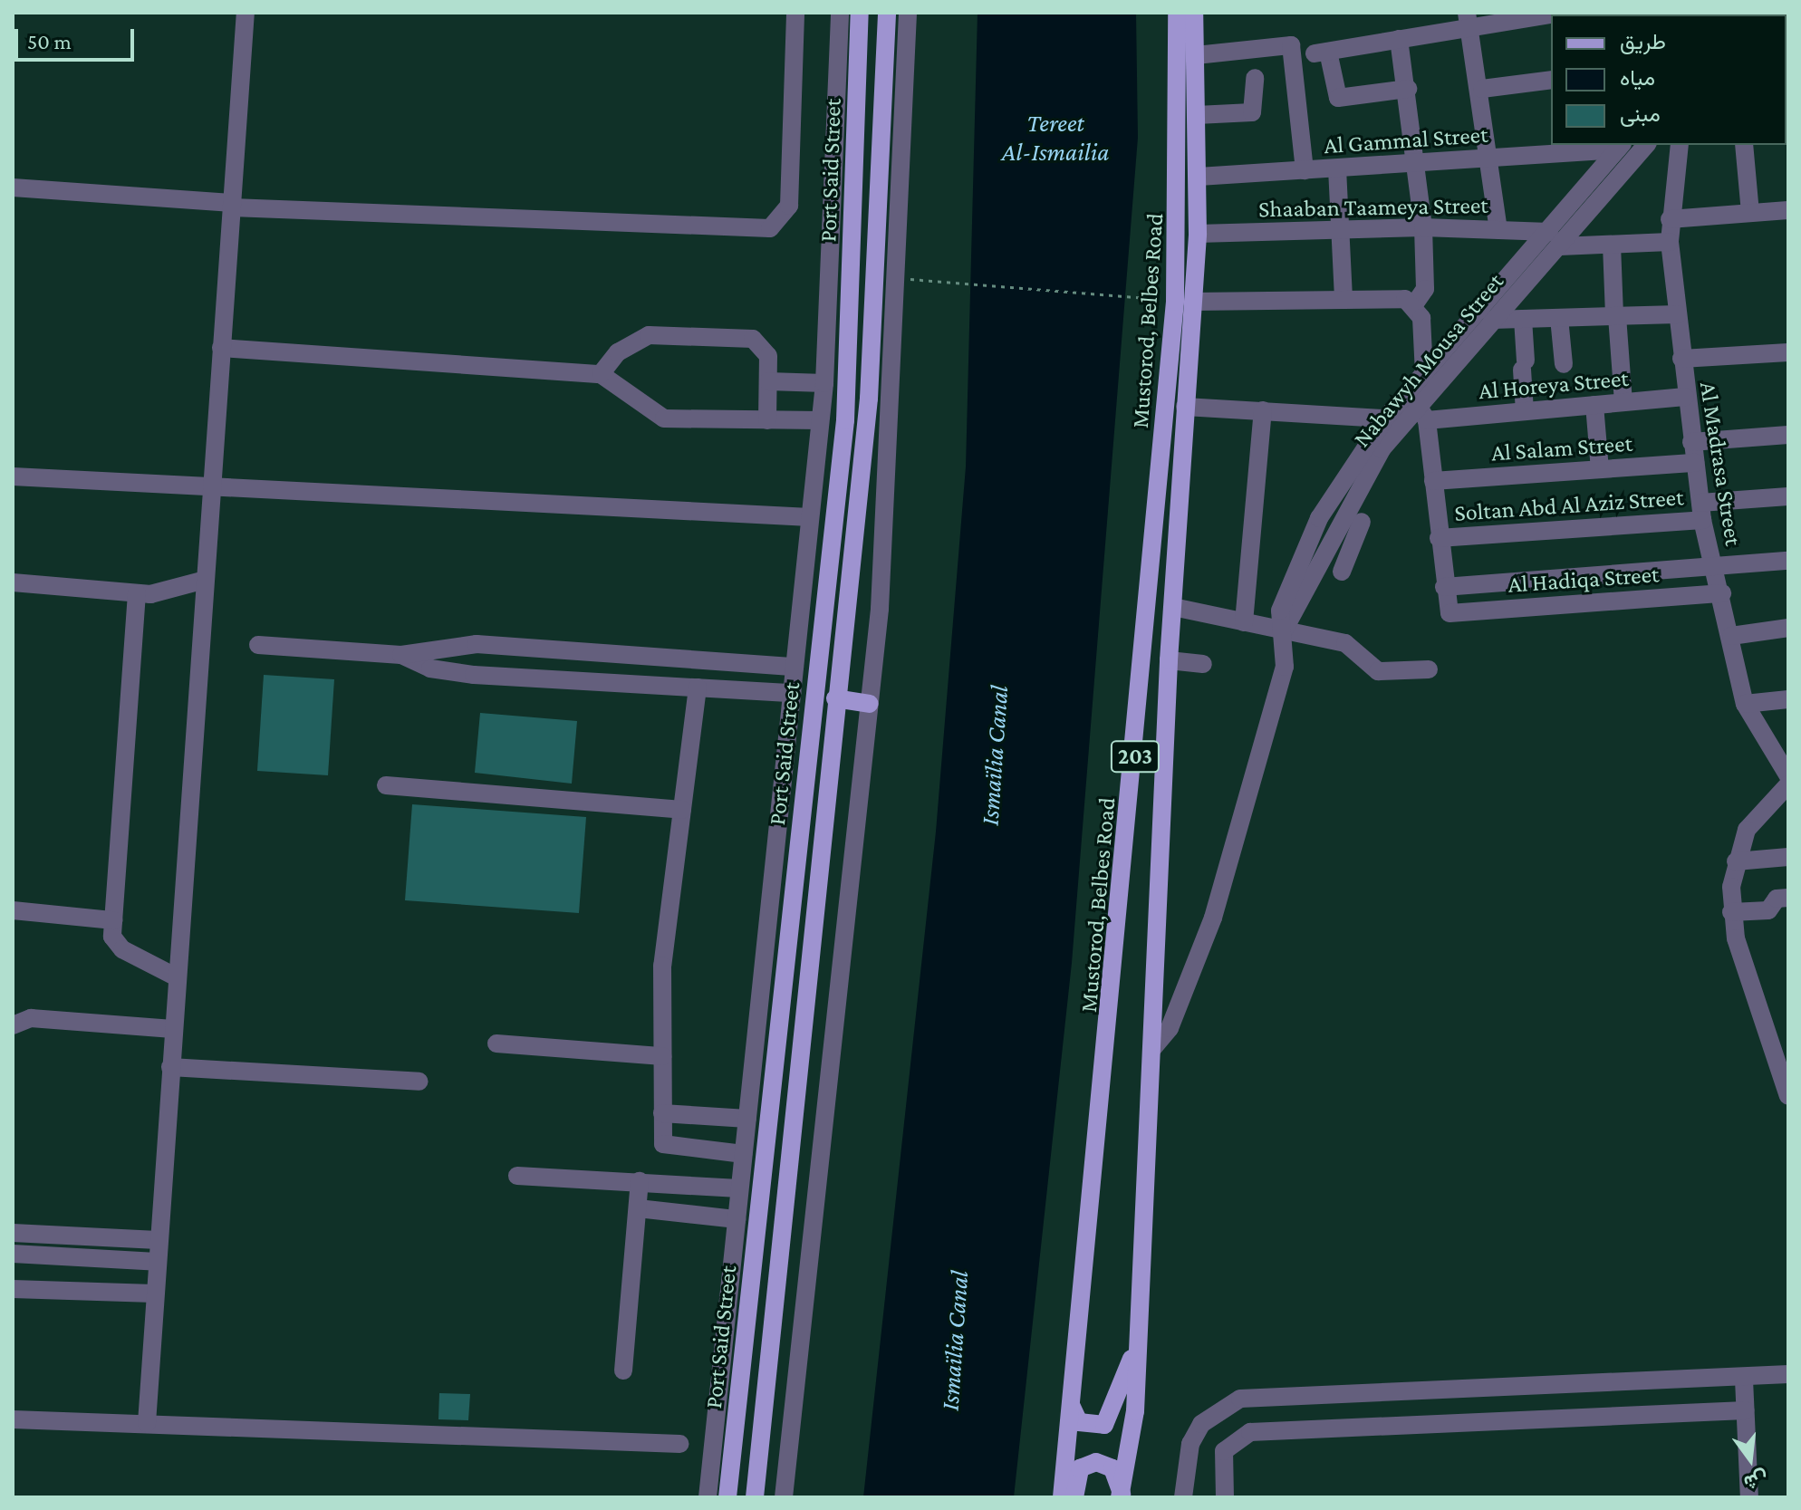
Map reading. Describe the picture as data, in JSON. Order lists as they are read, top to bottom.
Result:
{
  "streets": {
    "main road": ["Port Said Street", "Mustorod, Belbes Road", "203"],
    "street": [
      "Al Gammal Street",
      "Shaaban Taameya Street",
      "Nabawyh Mousa Street",
      "Al Horeya Street",
      "Al Salam Street",
      "Al Madrasa Street",
      "Soltan Abd Al Aziz Street",
      "Al Hadiqa Street"
    ]
  },
  "crossings": [
    ["Al Gammal Street", "Mustorod, Belbes Road"],
    ["Al Gammal Street", "Nabawyh Mousa Street"],
    ["Shaaban Taameya Street", "Mustorod, Belbes Road"],
    ["Shaaban Taameya Street", "Nabawyh Mousa Street"],
    ["Shaaban Taameya Street", "Al Madrasa Street"],
    ["Mustorod, Belbes Road", "Nabawyh Mousa Street"],
    ["Nabawyh Mousa Street", "Al Horeya Street"],
    ["Al Horeya Street", "Al Madrasa Street"],
    ["Al Salam Street", "Al Madrasa Street"],
    ["Al Madrasa Street", "Soltan Abd Al Aziz Street"],
    ["Al Madrasa Street", "Al Hadiqa Street"]
  ],
  "water": ["Tereet Al-Ismailia", "Ismaïlia Canal"],
  "legend": ["طريق", "مياه", "مبنى"],
  "scale_bar": "50 m",
  "north": "bottom"
}
